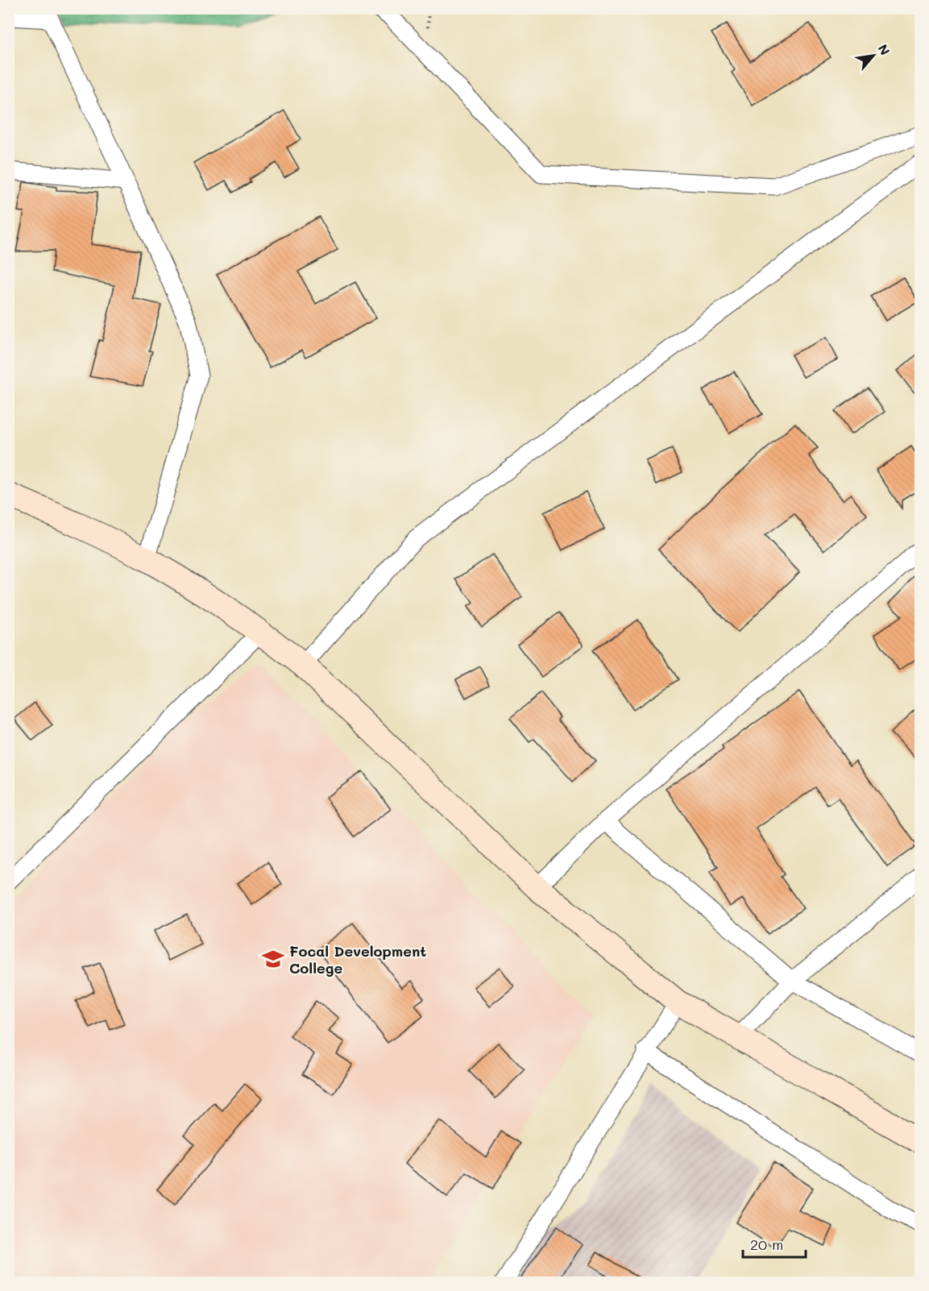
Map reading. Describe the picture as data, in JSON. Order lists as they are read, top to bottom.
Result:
{
  "places": {
    "school or university": ["Focal Development College"]
  },
  "scale_bar": "20 m",
  "north": "top right"
}
